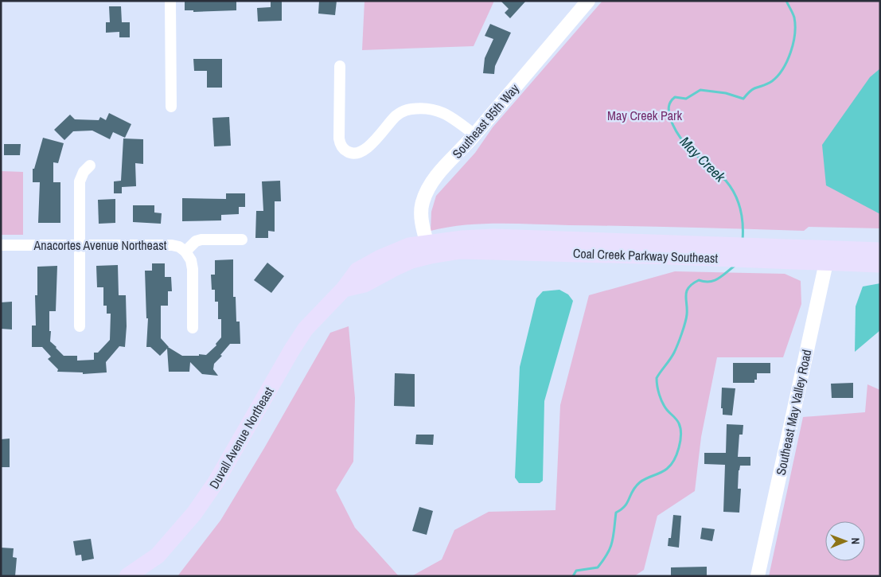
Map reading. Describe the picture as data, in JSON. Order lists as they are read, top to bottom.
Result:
{
  "streets": {
    "main road": ["Coal Creek Parkway Southeast", "Duvall Avenue Northeast"],
    "street": ["Southeast 95th Way", "Anacortes Avenue Northeast", "Southeast May Valley Road"]
  },
  "crossings": [
    ["Southeast 95th Way", "Coal Creek Parkway Southeast"],
    ["Southeast 95th Way", "Duvall Avenue Northeast"],
    ["Coal Creek Parkway Southeast", "Southeast May Valley Road"],
    ["Coal Creek Parkway Southeast", "Duvall Avenue Northeast"]
  ],
  "water": ["May Creek"],
  "parks": ["May Creek Park"],
  "north": "right"
}
